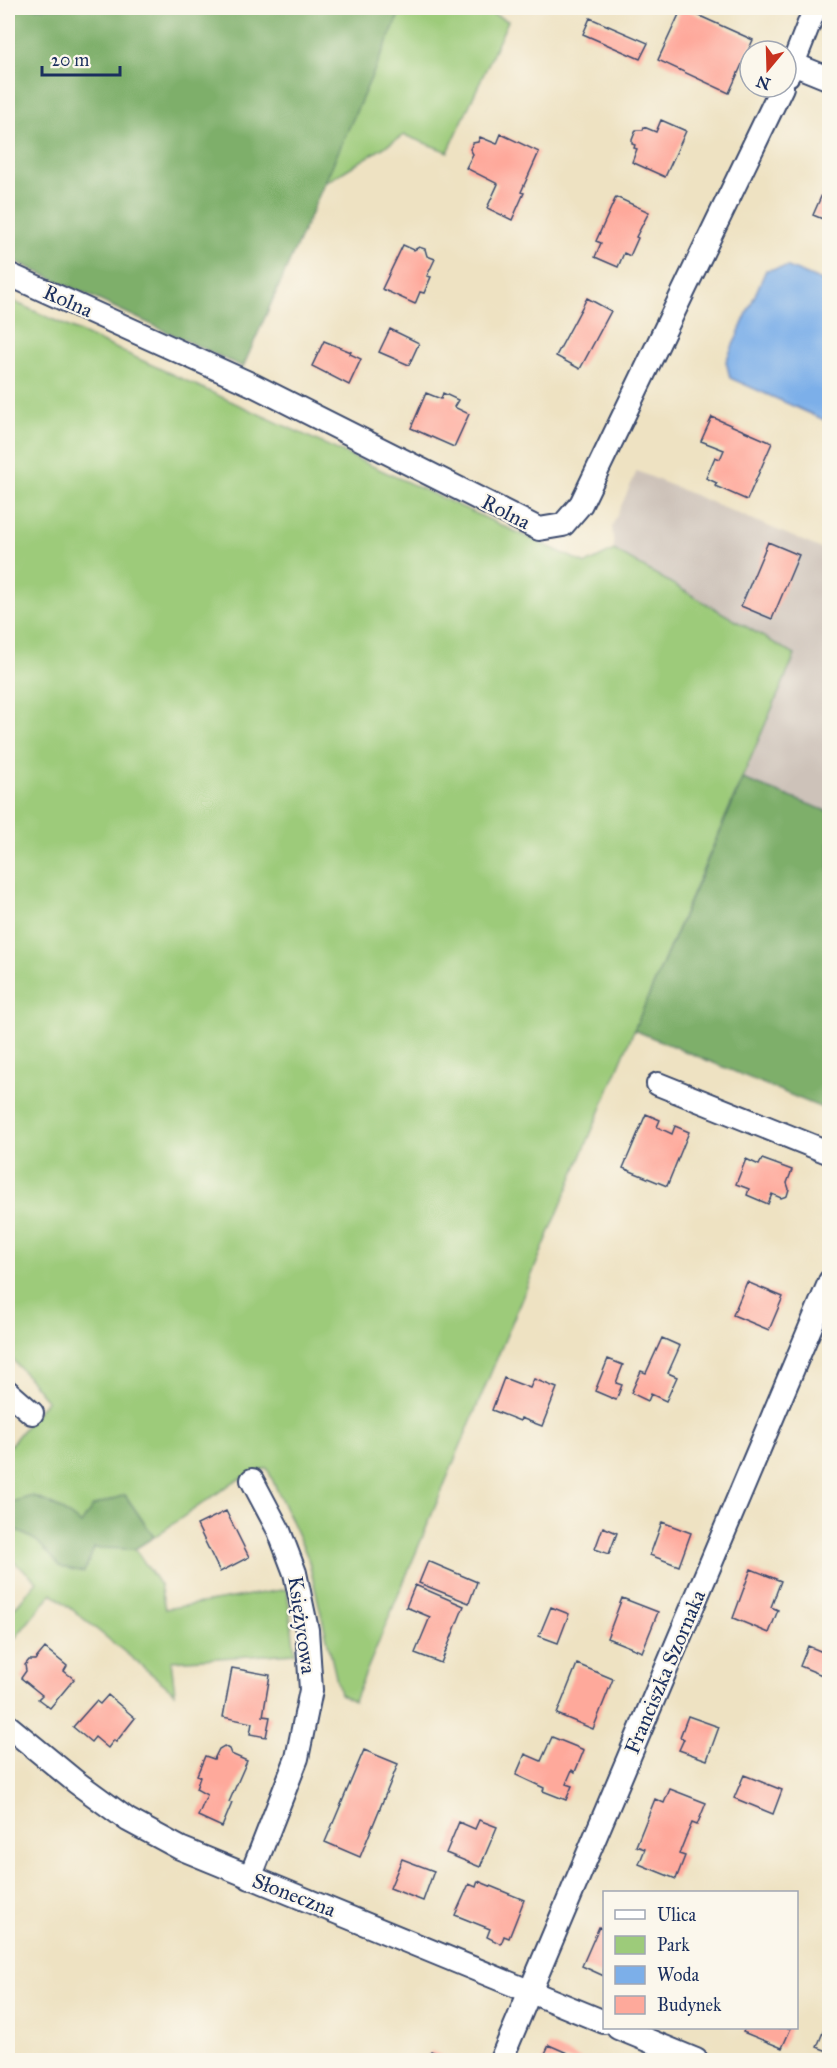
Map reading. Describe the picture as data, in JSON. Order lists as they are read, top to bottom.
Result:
{
  "streets": {
    "street": [
      "Rolna",
      "Księżycowa",
      "Franciszka Szornaka",
      "Słoneczna"
    ]
  },
  "crossings": [
    ["Księżycowa", "Słoneczna"],
    ["Franciszka Szornaka", "Słoneczna"]
  ],
  "legend": [
    "Ulica",
    "Park",
    "Woda",
    "Budynek"
  ],
  "scale_bar": "20 m",
  "north": "bottom"
}
